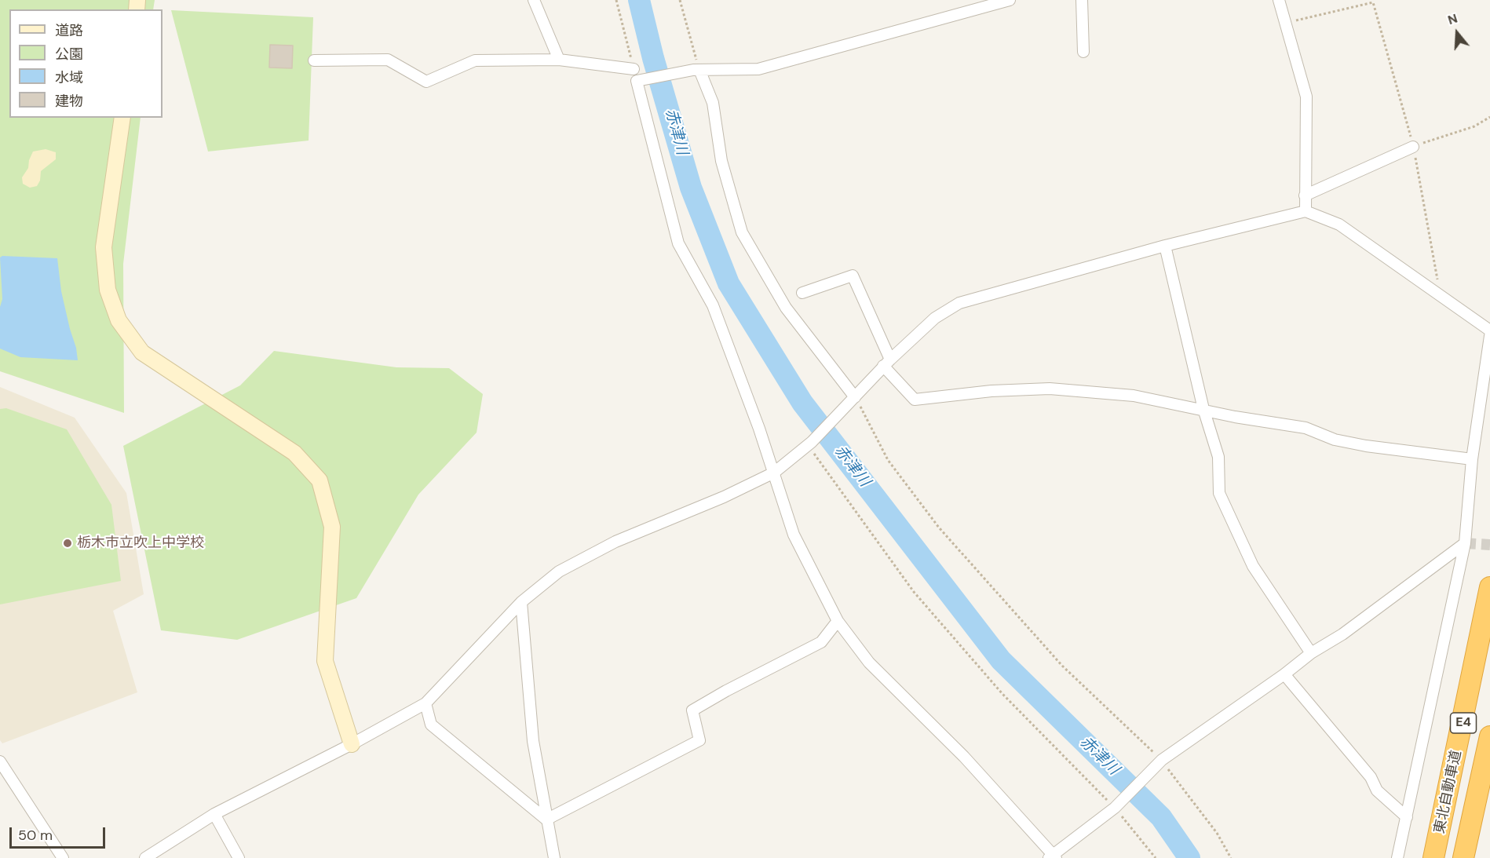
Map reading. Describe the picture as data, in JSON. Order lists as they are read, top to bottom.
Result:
{
  "streets": {
    "highway": ["E4", "東北自動車道"]
  },
  "water": ["赤津川"],
  "places": ["栃木市立吹上中学校"],
  "legend": [
    "道路",
    "公園",
    "水域",
    "建物"
  ],
  "scale_bar": "50 m",
  "north": "top"
}
